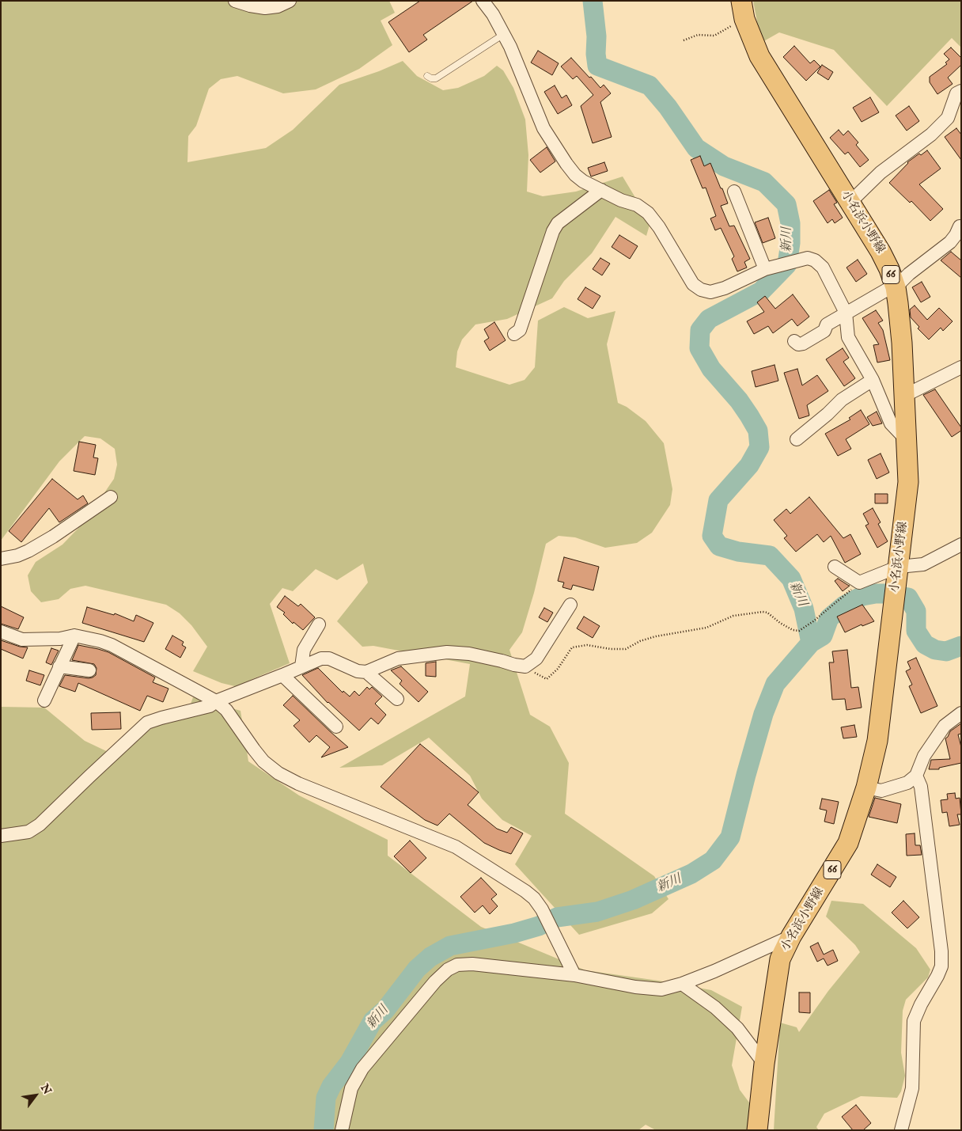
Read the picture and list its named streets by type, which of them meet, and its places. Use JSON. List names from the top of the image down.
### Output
{
  "streets": {
    "main road": ["小名浜小野線", "66"]
  },
  "water": ["新川"],
  "north": "top right"
}
